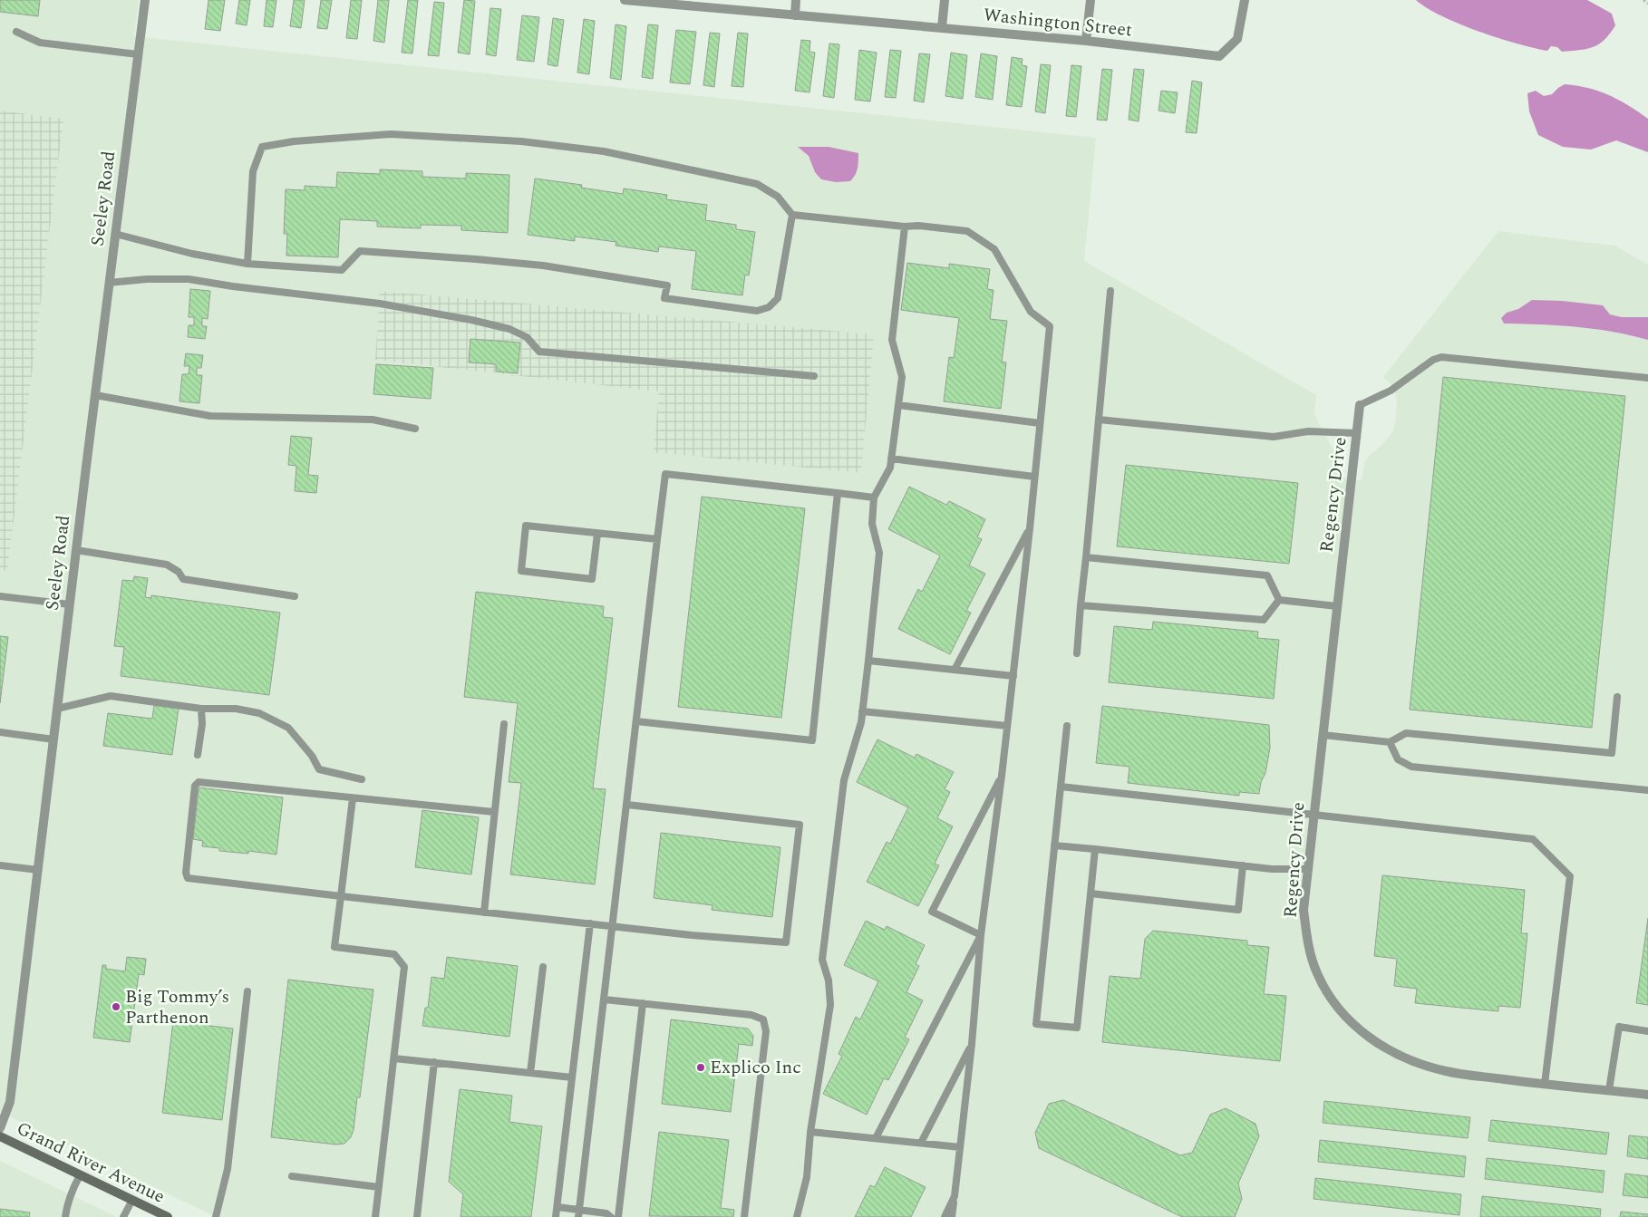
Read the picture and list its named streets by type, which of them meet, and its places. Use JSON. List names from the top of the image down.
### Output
{
  "streets": {
    "main road": ["Grand River Avenue"],
    "street": ["Washington Street", "Seeley Road", "Regency Drive"]
  },
  "places": ["Big Tommy’s Parthenon", "Explico Inc"]
}
